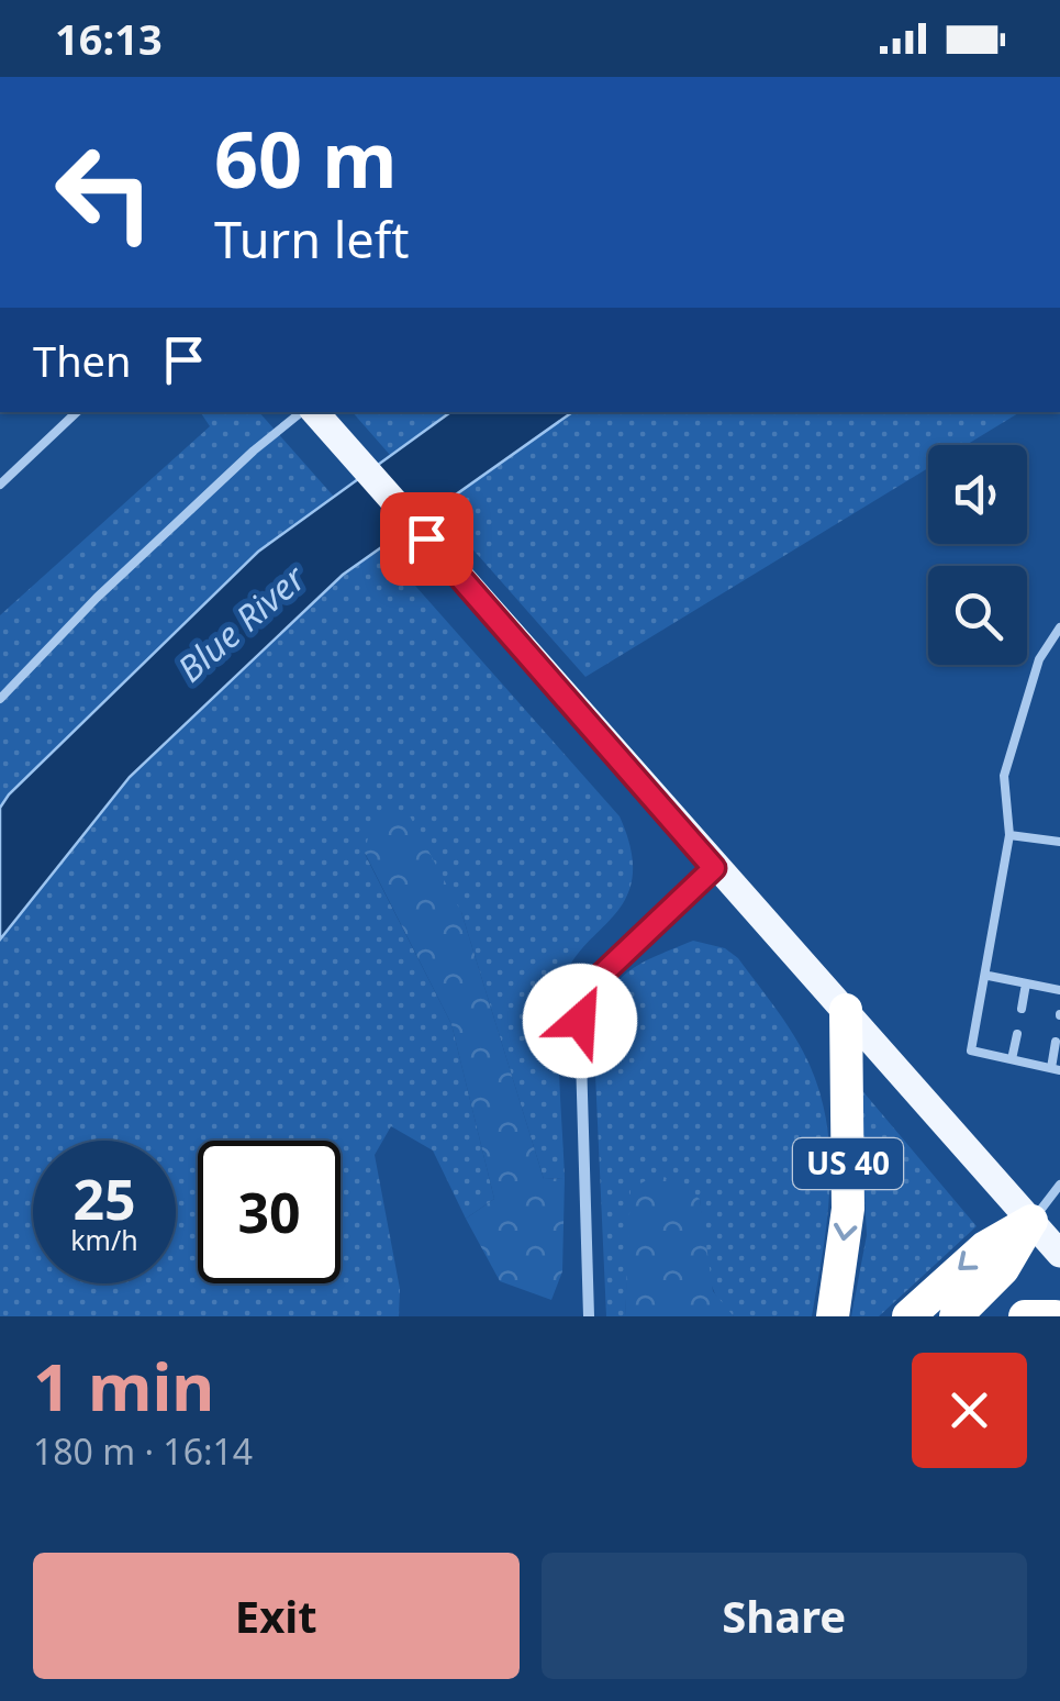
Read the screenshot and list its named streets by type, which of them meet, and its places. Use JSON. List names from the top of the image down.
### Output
{
  "streets": {
    "highway": ["US 40"]
  },
  "water": ["Blue River"],
  "page": {
    "status": "16:13",
    "turn": ["60 m", "Turn left"],
    "then": "Then",
    "speed": "25 km/h",
    "limit": "30",
    "heading": ["1 min", "180 m · 16:14"],
    "buttons": ["Exit", "Share"]
  }
}
